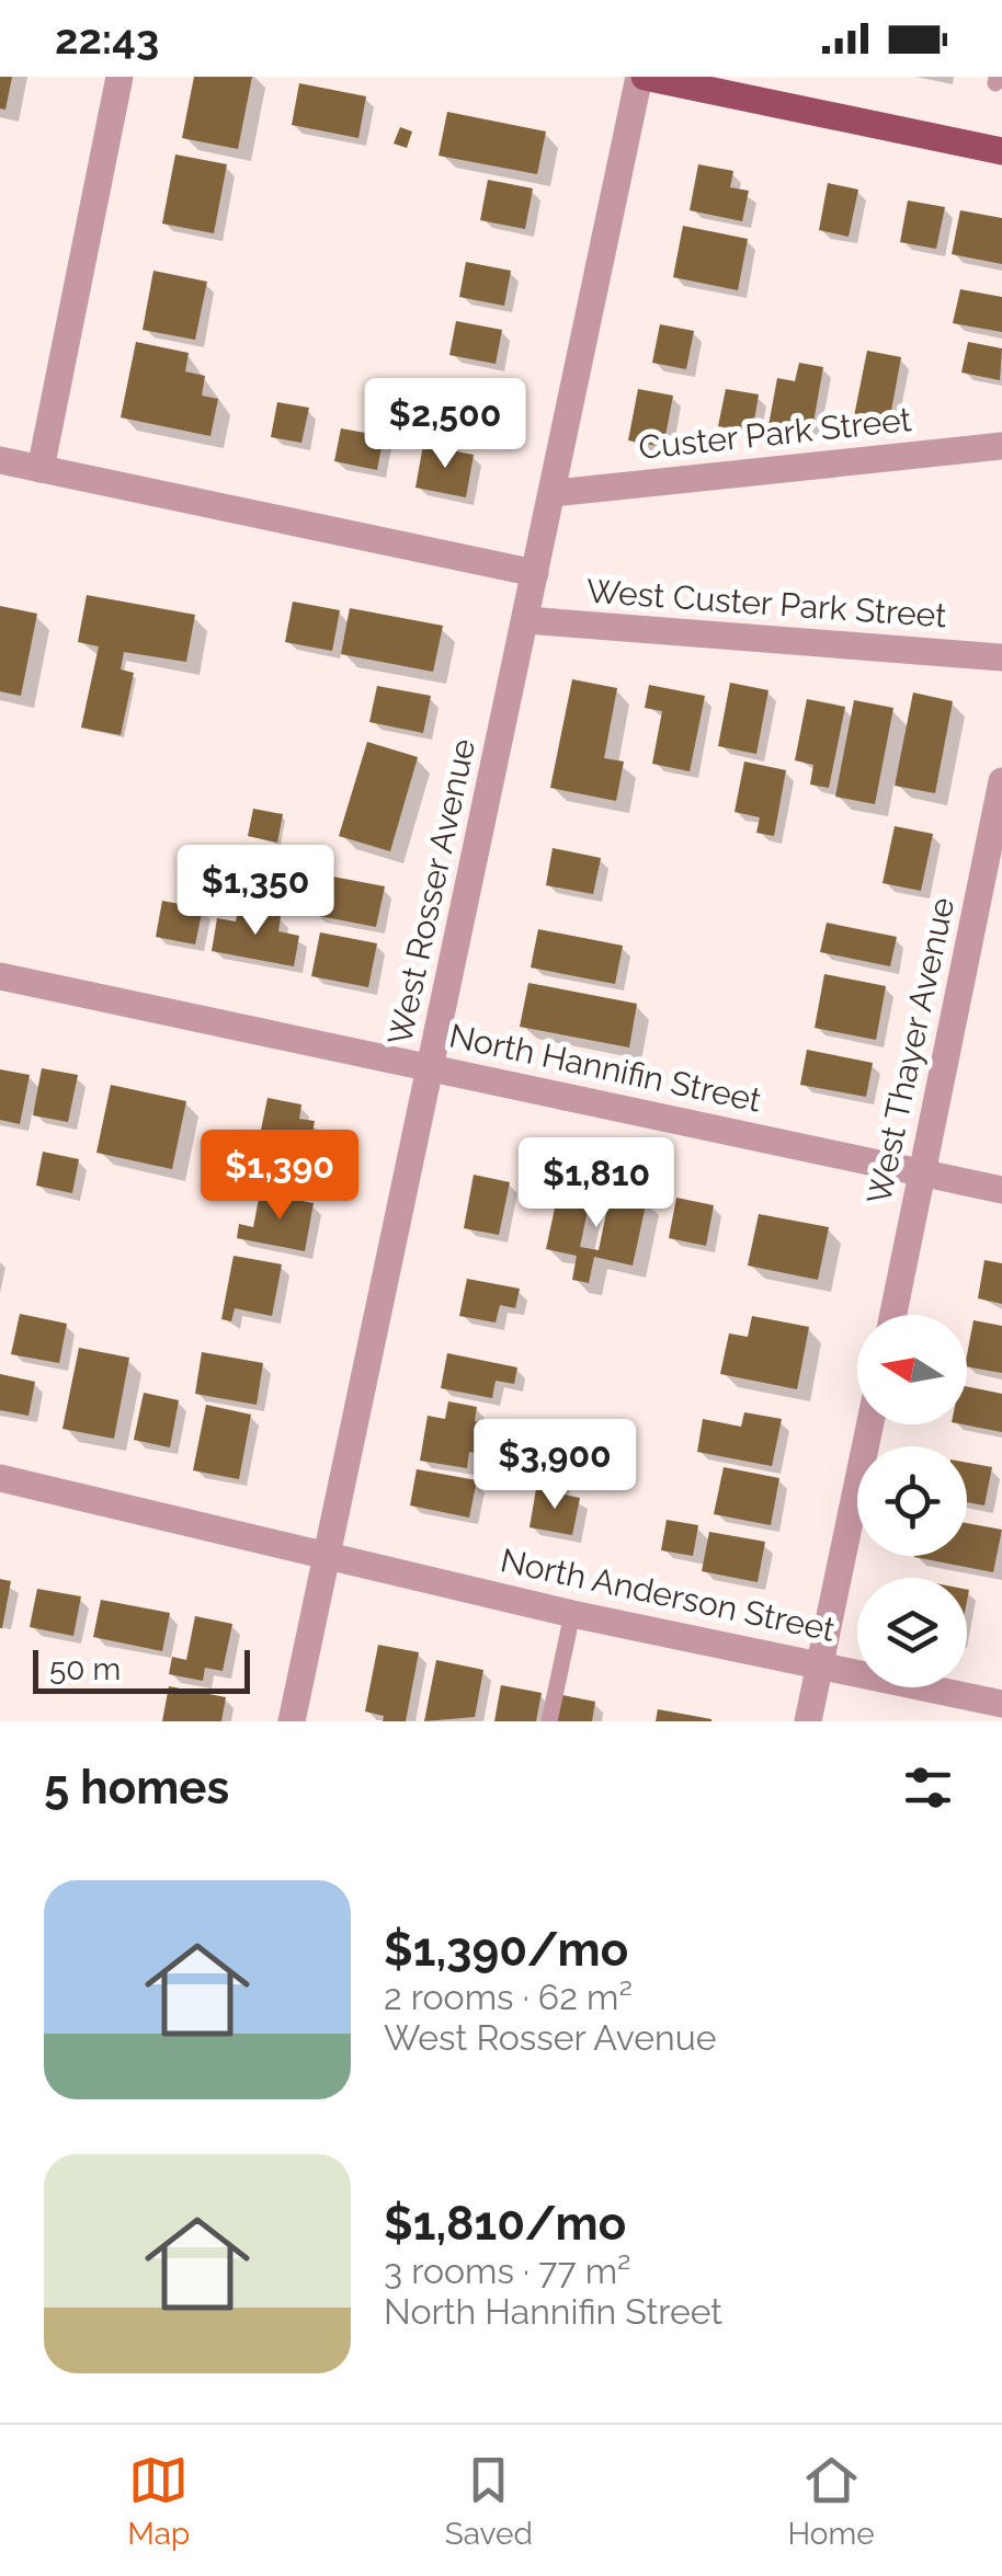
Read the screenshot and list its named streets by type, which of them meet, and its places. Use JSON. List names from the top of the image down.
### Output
{
  "streets": {
    "street": [
      "Custer Park Street",
      "West Custer Park Street",
      "West Rosser Avenue",
      "West Thayer Avenue",
      "North Hannifin Street",
      "North Anderson Street"
    ]
  },
  "crossings": [
    ["Custer Park Street", "West Rosser Avenue"],
    ["West Custer Park Street", "West Rosser Avenue"],
    ["West Rosser Avenue", "North Hannifin Street"],
    ["West Rosser Avenue", "North Anderson Street"],
    ["West Thayer Avenue", "North Hannifin Street"]
  ],
  "scale_bar": "50 m",
  "north": "left",
  "page": {
    "status": "22:43",
    "price": [
      "$2,500",
      "$1,350",
      "$1,390",
      "$1,810",
      "$3,900"
    ],
    "scale": "50 m",
    "heading": "5 homes",
    "list": [
      {
        "name": "$1,390/mo",
        "note": "2 rooms · 62 m² · West Rosser Avenue"
      },
      {
        "name": "$1,810/mo",
        "note": "3 rooms · 77 m² · North Hannifin Street"
      }
    ],
    "tabs": ["Map", "Saved", "Home"]
  }
}
